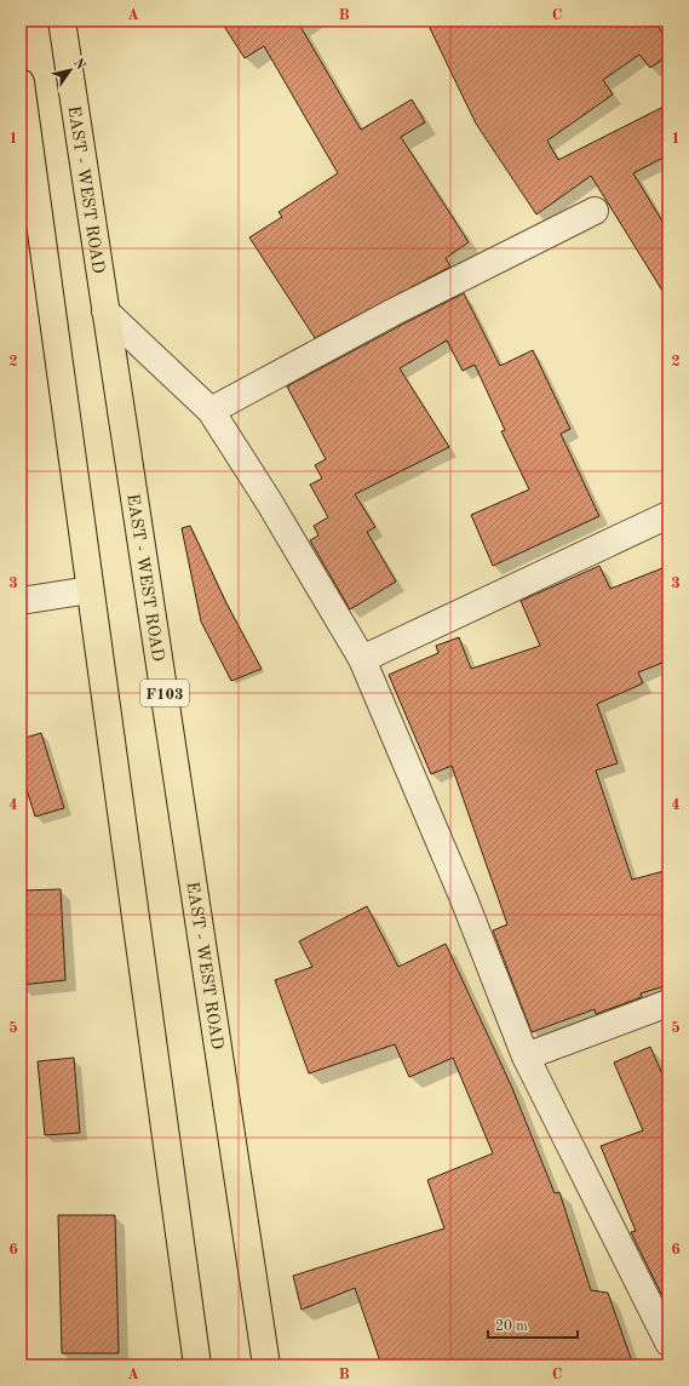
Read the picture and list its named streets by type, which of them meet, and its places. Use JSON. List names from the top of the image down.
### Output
{
  "streets": {
    "main road": ["EAST - WEST ROAD", "F103"]
  },
  "scale_bar": "20 m",
  "north": "top right",
  "grid": {
    "columns": ["A", "B", "C"],
    "rows": [
      "1",
      "2",
      "3",
      "4",
      "5",
      "6"
    ]
  }
}
